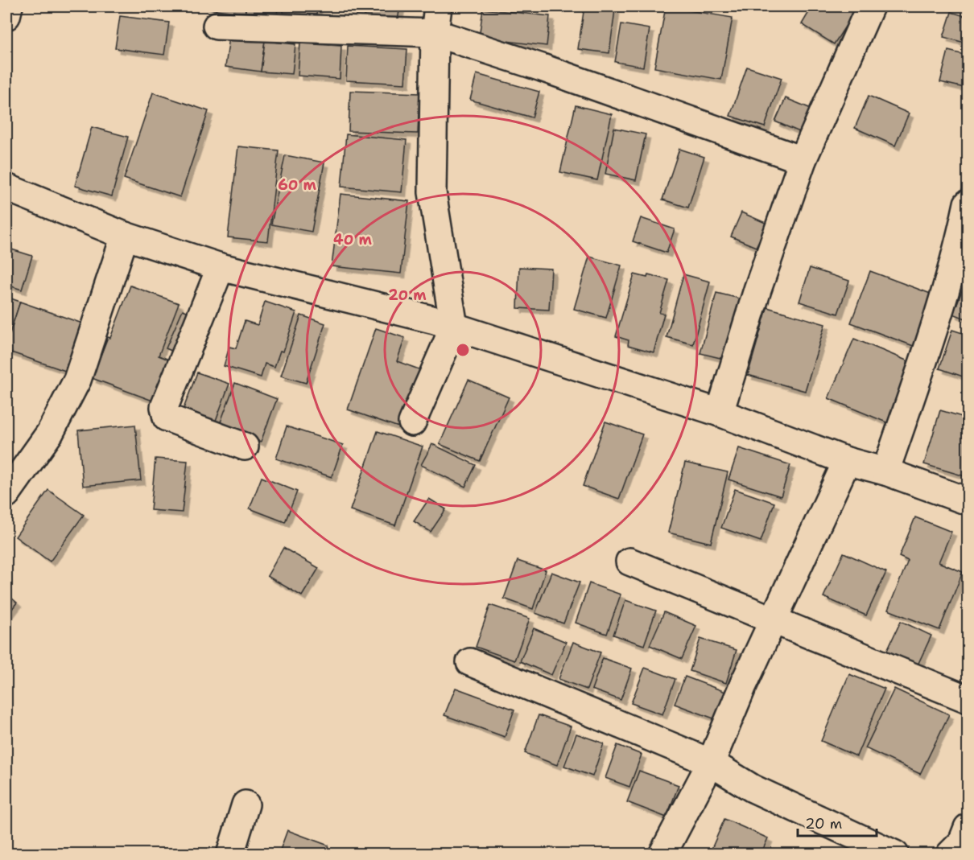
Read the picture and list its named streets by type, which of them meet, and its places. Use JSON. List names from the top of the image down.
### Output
{
  "scale_bar": "20 m",
  "rings": ["60 m", "40 m", "20 m"]
}
